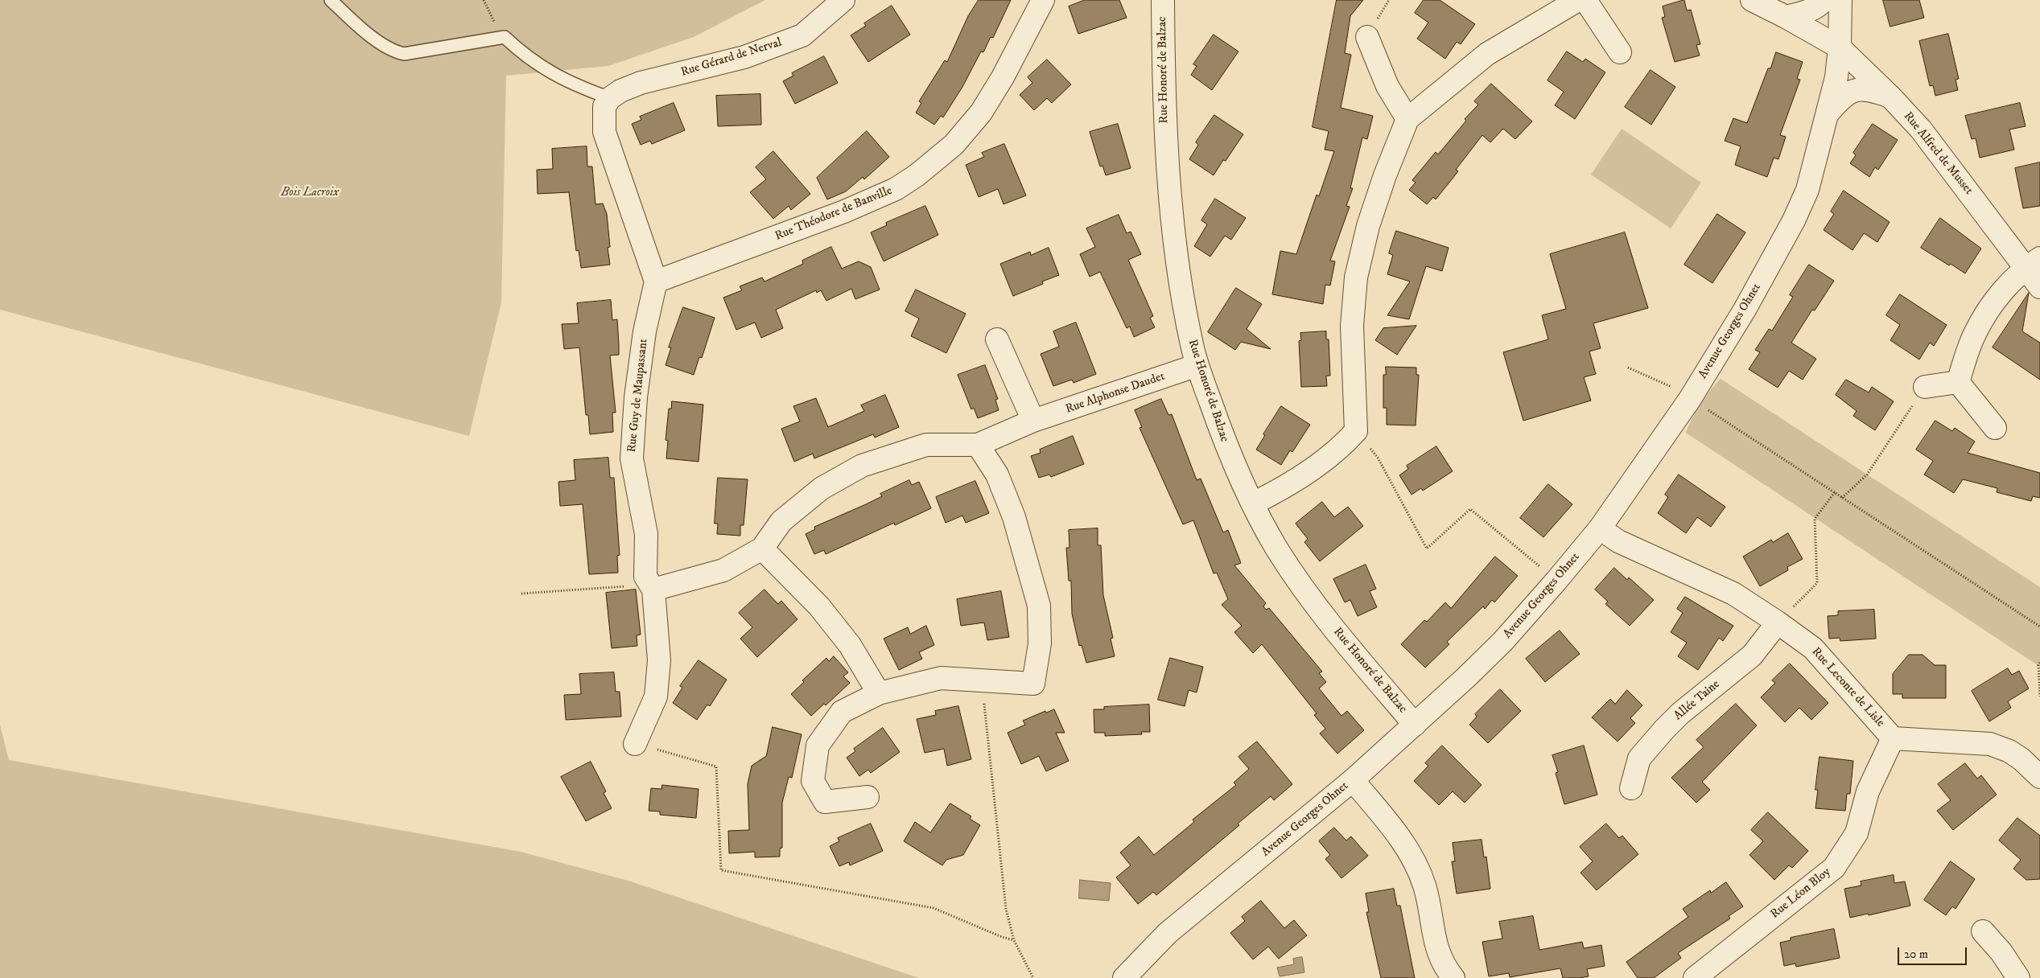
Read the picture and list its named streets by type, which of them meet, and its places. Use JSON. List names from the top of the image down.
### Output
{
  "streets": {
    "street": [
      "Rue Gérard de Nerval",
      "Rue Honoré de Balzac",
      "Rue Alfred de Musset",
      "Rue Théodore de Banville",
      "Avenue Georges Ohnet",
      "Rue Alphonse Daudet",
      "Rue Guy de Maupassant",
      "Rue Leconte de Lisle",
      "Allée Taine",
      "Rue Léon Bloy"
    ]
  },
  "crossings": [
    ["Rue Honoré de Balzac", "Avenue Georges Ohnet"],
    ["Rue Honoré de Balzac", "Rue Alphonse Daudet"],
    ["Rue Alfred de Musset", "Avenue Georges Ohnet"],
    ["Rue Théodore de Banville", "Rue Guy de Maupassant"],
    ["Avenue Georges Ohnet", "Rue Leconte de Lisle"],
    ["Rue Alphonse Daudet", "Rue Guy de Maupassant"],
    ["Rue Leconte de Lisle", "Allée Taine"],
    ["Rue Leconte de Lisle", "Rue Léon Bloy"]
  ],
  "parks": ["Bois Lacroix"],
  "scale_bar": "20 m"
}
